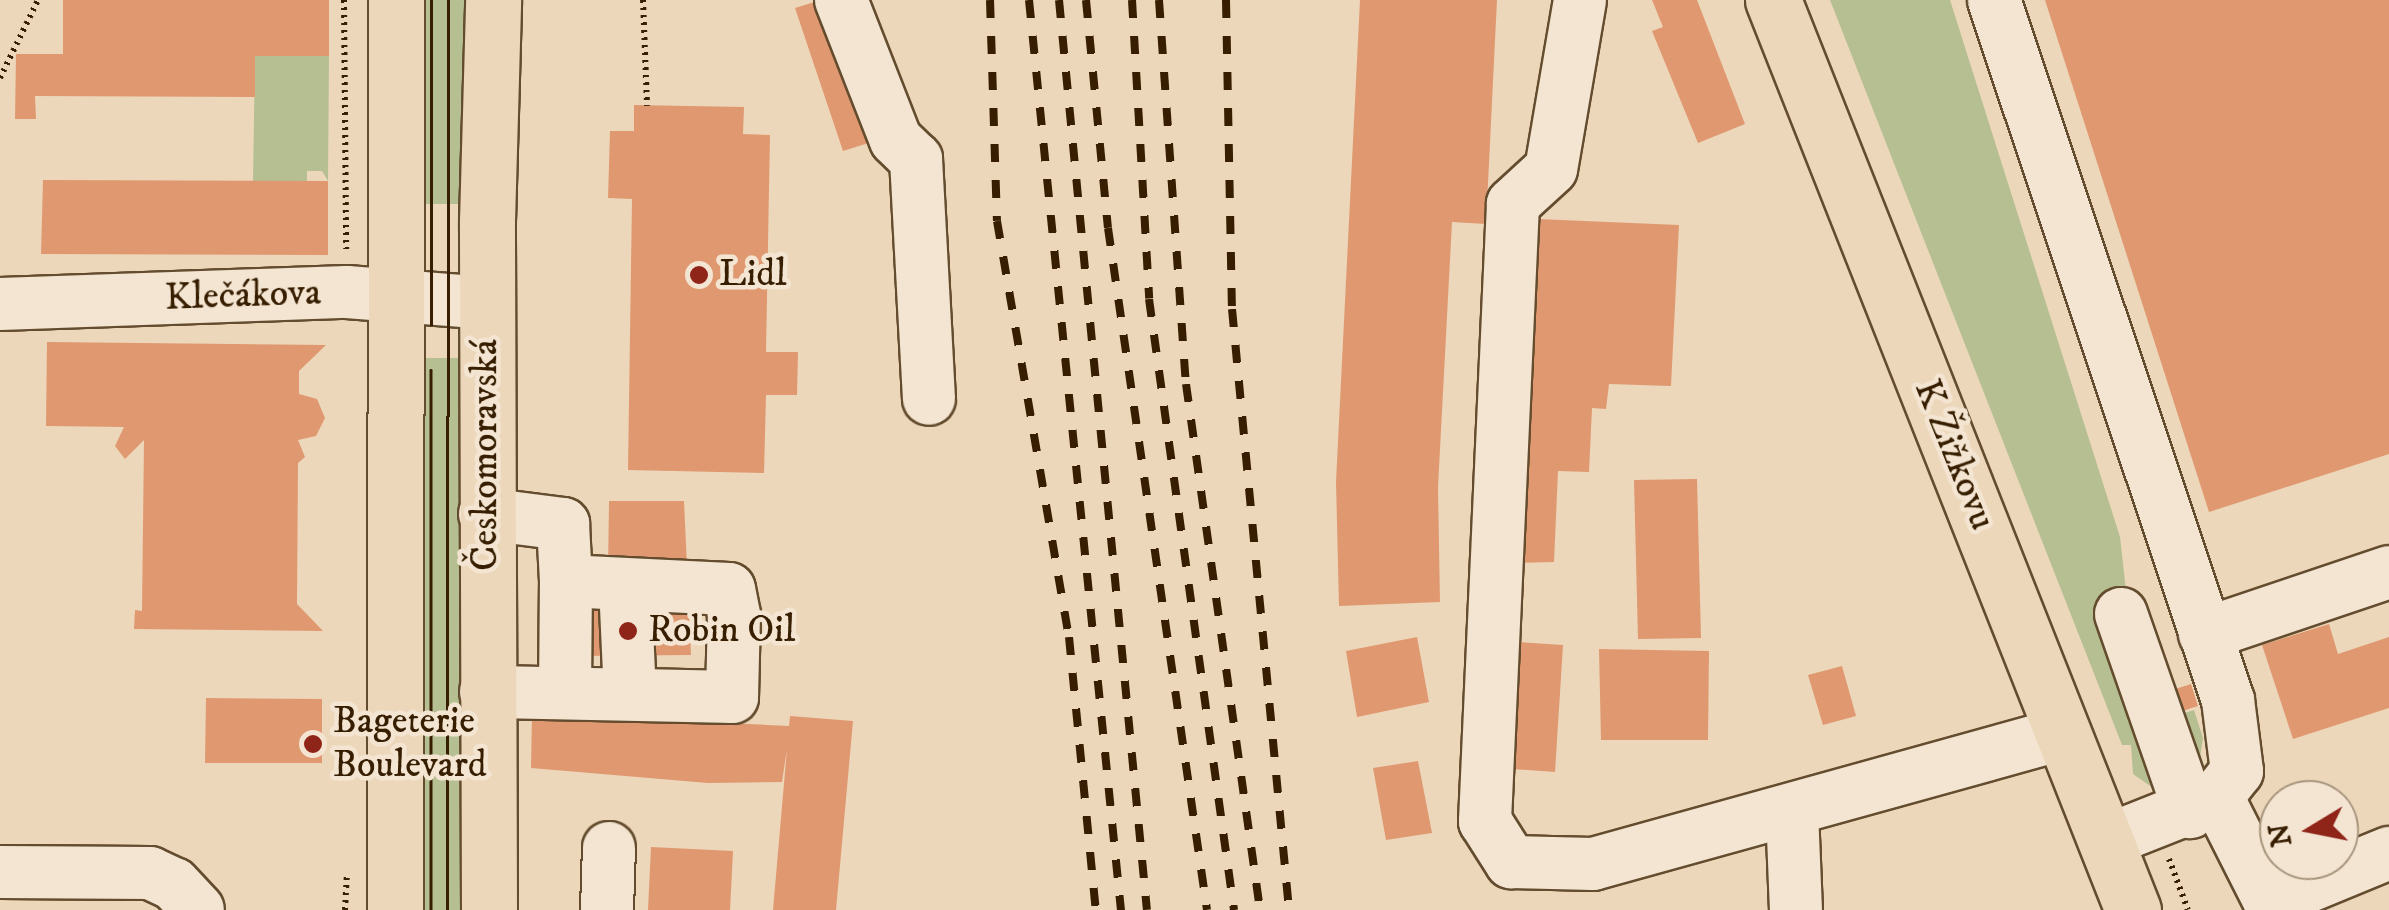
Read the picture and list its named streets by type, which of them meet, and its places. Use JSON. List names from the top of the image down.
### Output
{
  "streets": {
    "main road": ["Českomoravská", "K Žižkovu"],
    "street": ["Klečákova"]
  },
  "crossings": [
    ["Klečákova", "Českomoravská"]
  ],
  "places": ["Lidl", "Robin Oil", "Bageterie Boulevard"],
  "north": "left"
}
